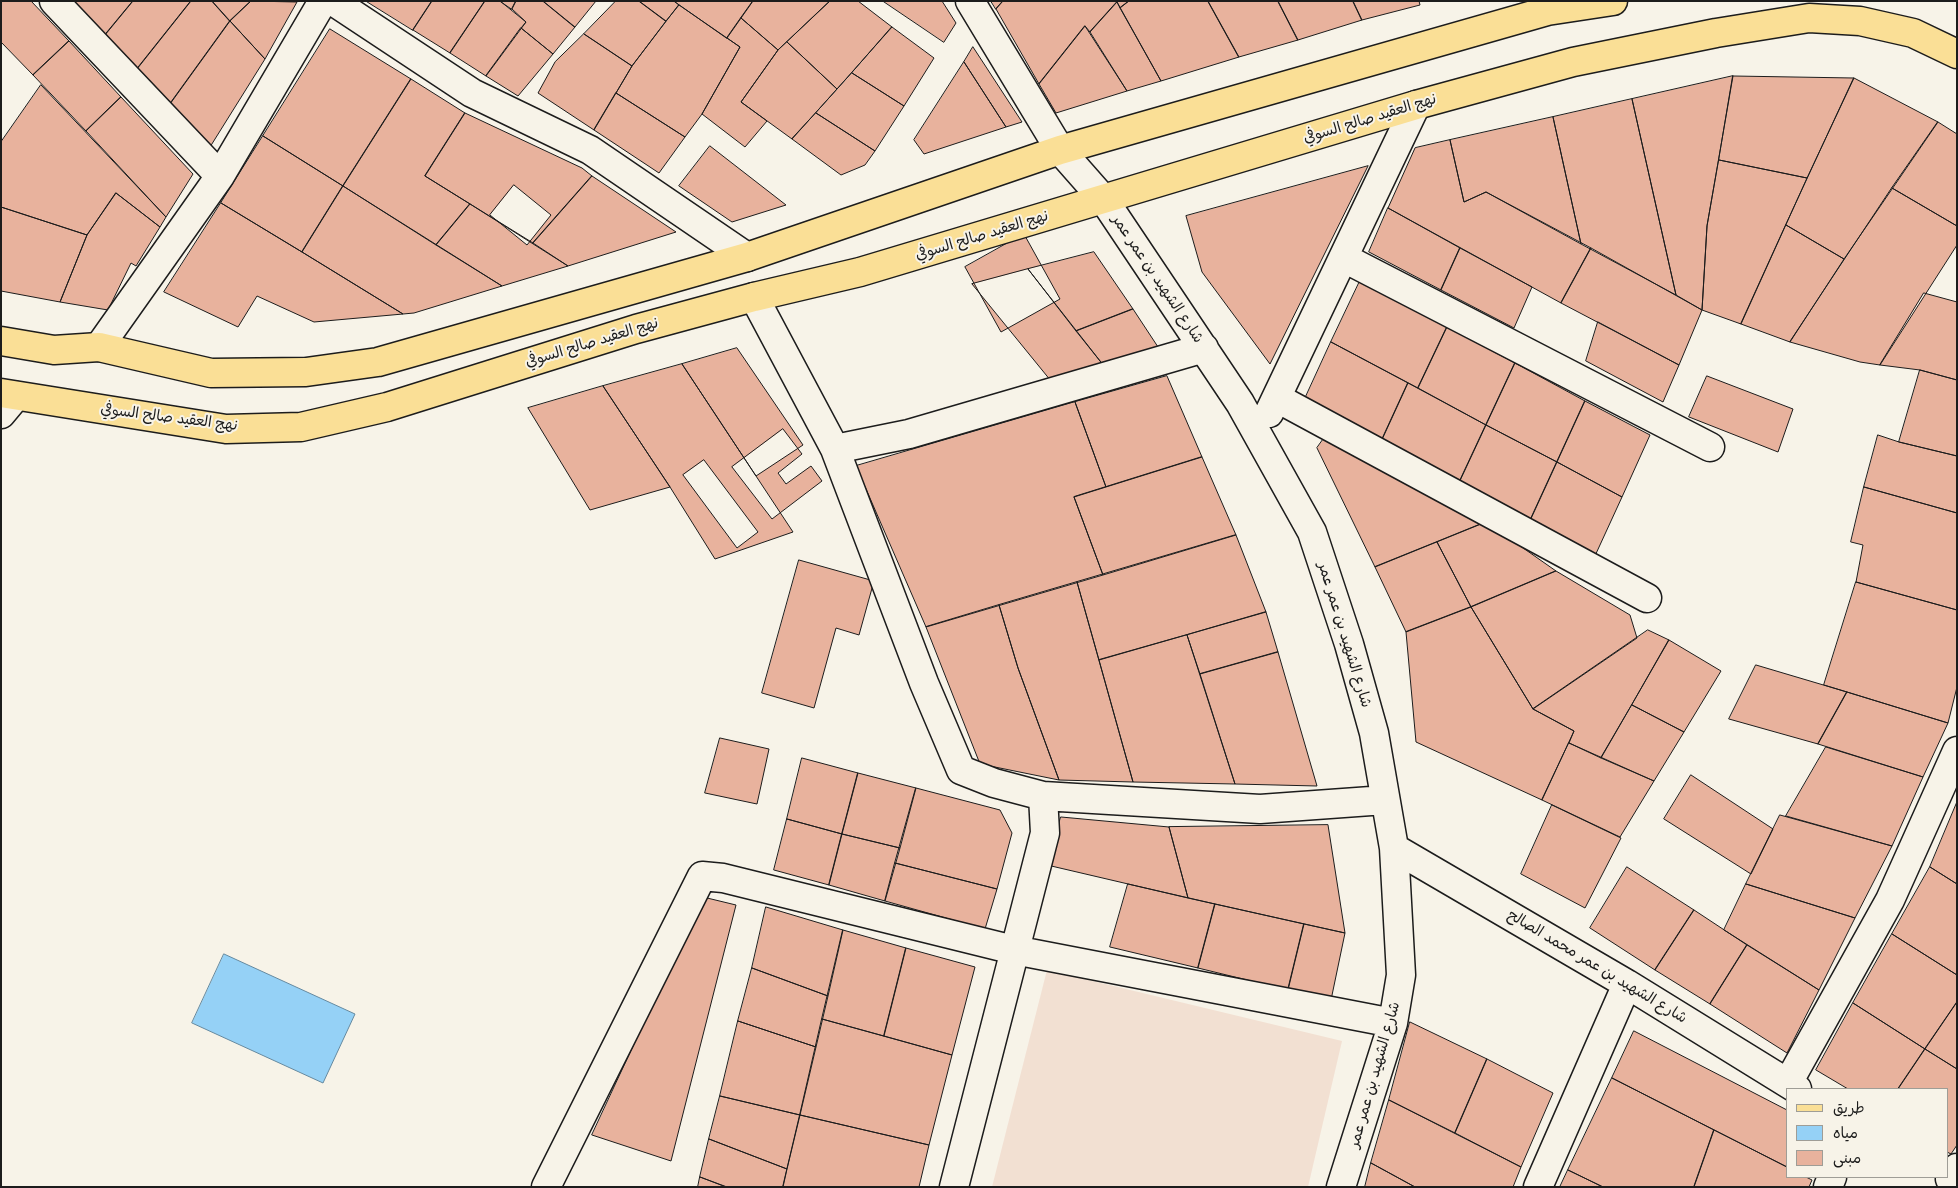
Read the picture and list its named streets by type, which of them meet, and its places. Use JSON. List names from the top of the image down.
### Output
{
  "streets": {
    "main road": ["نهج العقيد صالح السوفي"],
    "street": ["شارع الشهيد بن عمر عمر", "شارع الشهيد بن عمر محمد الصالح"]
  },
  "crossings": [
    ["نهج العقيد صالح السوفي", "شارع الشهيد بن عمر عمر"],
    ["شارع الشهيد بن عمر عمر", "شارع الشهيد بن عمر محمد الصالح"]
  ],
  "legend": ["طريق", "مياه", "مبنى"]
}
